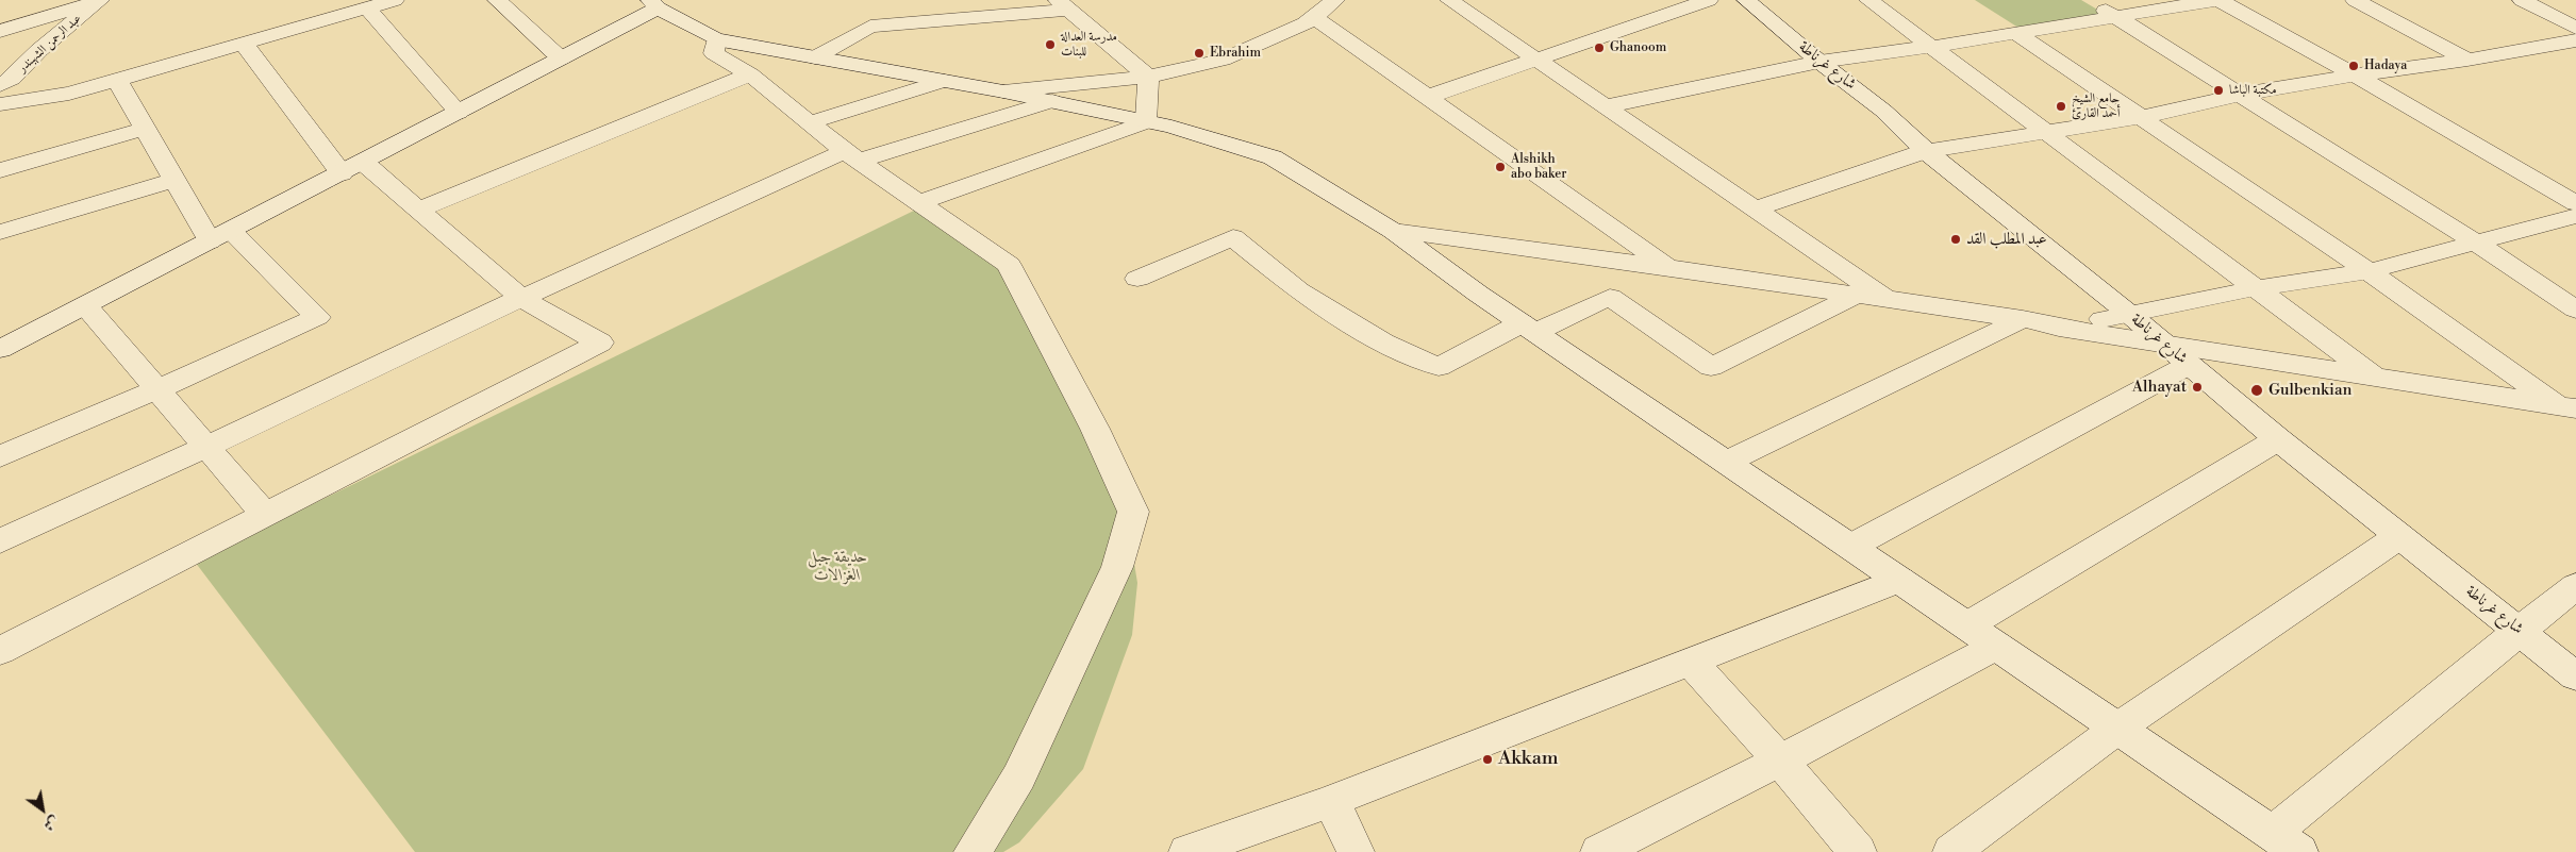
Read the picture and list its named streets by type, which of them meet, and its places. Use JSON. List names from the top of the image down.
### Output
{
  "streets": {
    "street": ["عبد الرحمن الشهبندر", "شارع غرناطة"]
  },
  "parks": ["حديقة جبل الغزالات"],
  "places": [
    "مدرسة العدالة للبنات",
    "Ghanoom",
    "Ebrahim",
    "Hadaya",
    "مكتبة الباشا",
    "جامع الشيخ أحمد القارئ",
    "Alshikh abo baker",
    "عبد المطلب القد",
    "Alhayat",
    "Gulbenkian",
    "Akkam"
  ],
  "north": "bottom right"
}
